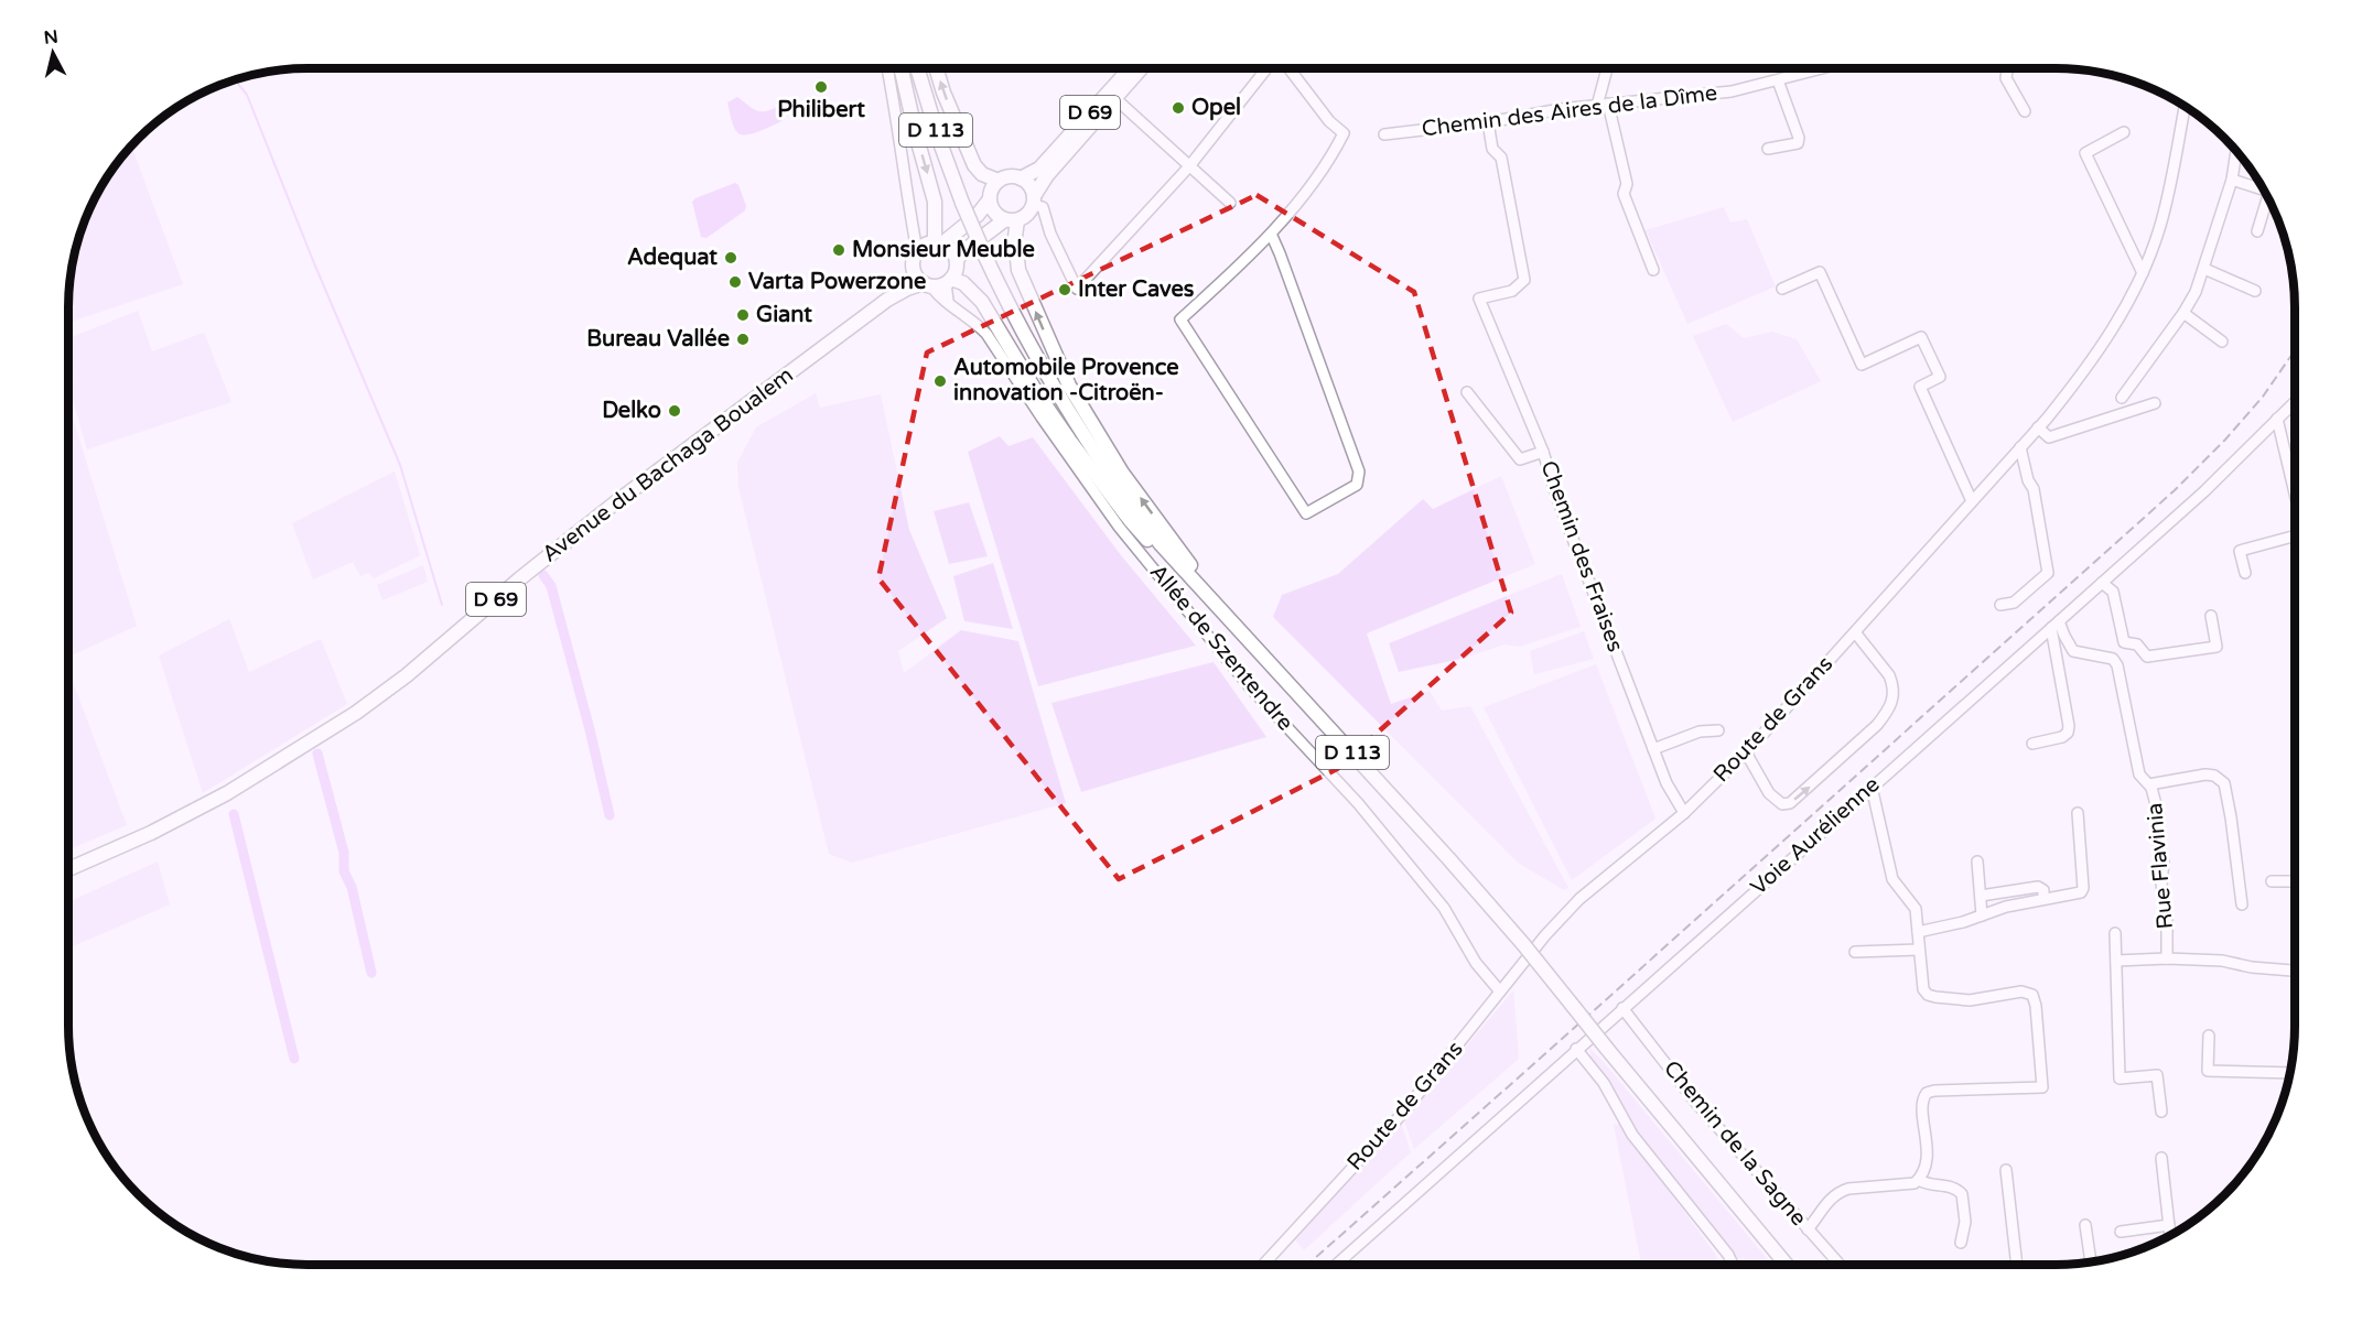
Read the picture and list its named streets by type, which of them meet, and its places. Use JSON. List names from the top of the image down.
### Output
{
  "streets": {
    "main road": ["D 69", "D 113", "Avenue du Bachaga Boualem"],
    "street": [
      "Chemin des Aires de la Dîme",
      "Chemin des Fraises",
      "Allée de Szentendre",
      "Route de Grans",
      "Voie Aurélienne",
      "Rue Flavinia",
      "Chemin de la Sagne"
    ]
  },
  "crossings": [
    ["Chemin des Aires de la Dîme", "Chemin des Fraises"],
    ["D 69", "D 113"],
    ["D 69", "Avenue du Bachaga Boualem"],
    ["D 69", "Allée de Szentendre"],
    ["Chemin des Fraises", "Route de Grans"],
    ["Allée de Szentendre", "Route de Grans"],
    ["Voie Aurélienne", "Rue Flavinia"],
    ["Voie Aurélienne", "Chemin de la Sagne"]
  ],
  "places": [
    "Philibert",
    "Opel",
    "Monsieur Meuble",
    "Adequat",
    "Varta Powerzone",
    "Inter Caves",
    "Giant",
    "Bureau Vallée",
    "Automobile Provence innovation -Citroën-",
    "Delko"
  ],
  "north": "top"
}
